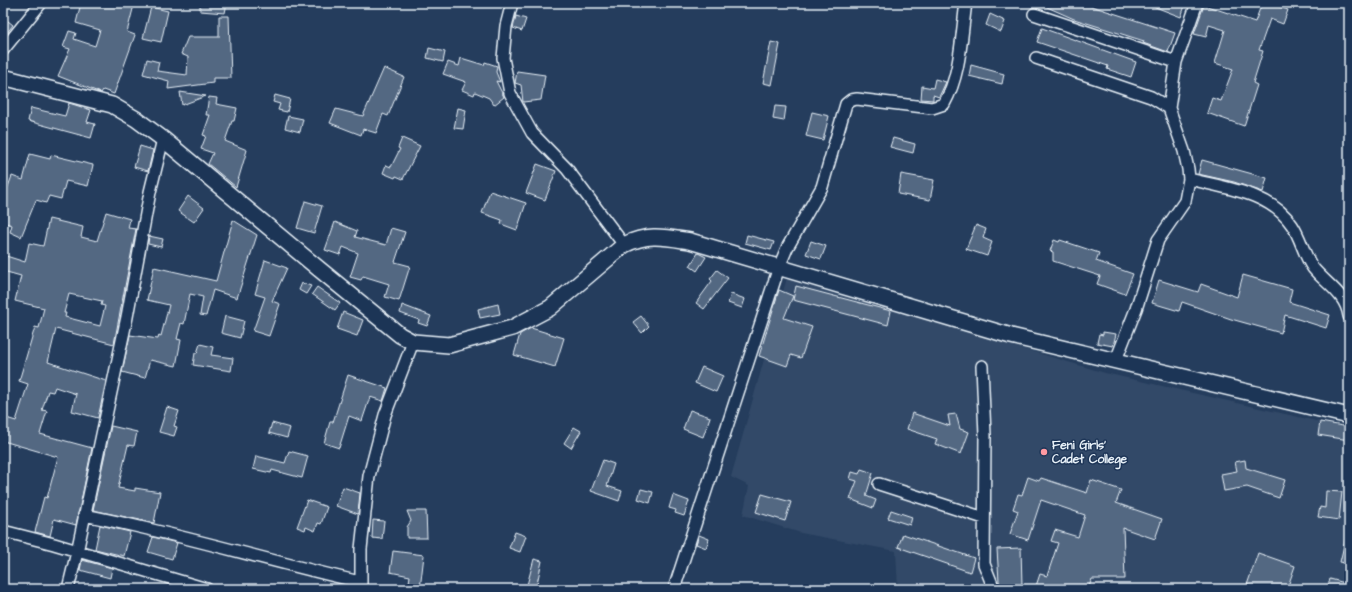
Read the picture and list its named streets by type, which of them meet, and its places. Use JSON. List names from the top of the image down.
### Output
{
  "places": ["Feni Girls' Cadet College"]
}
